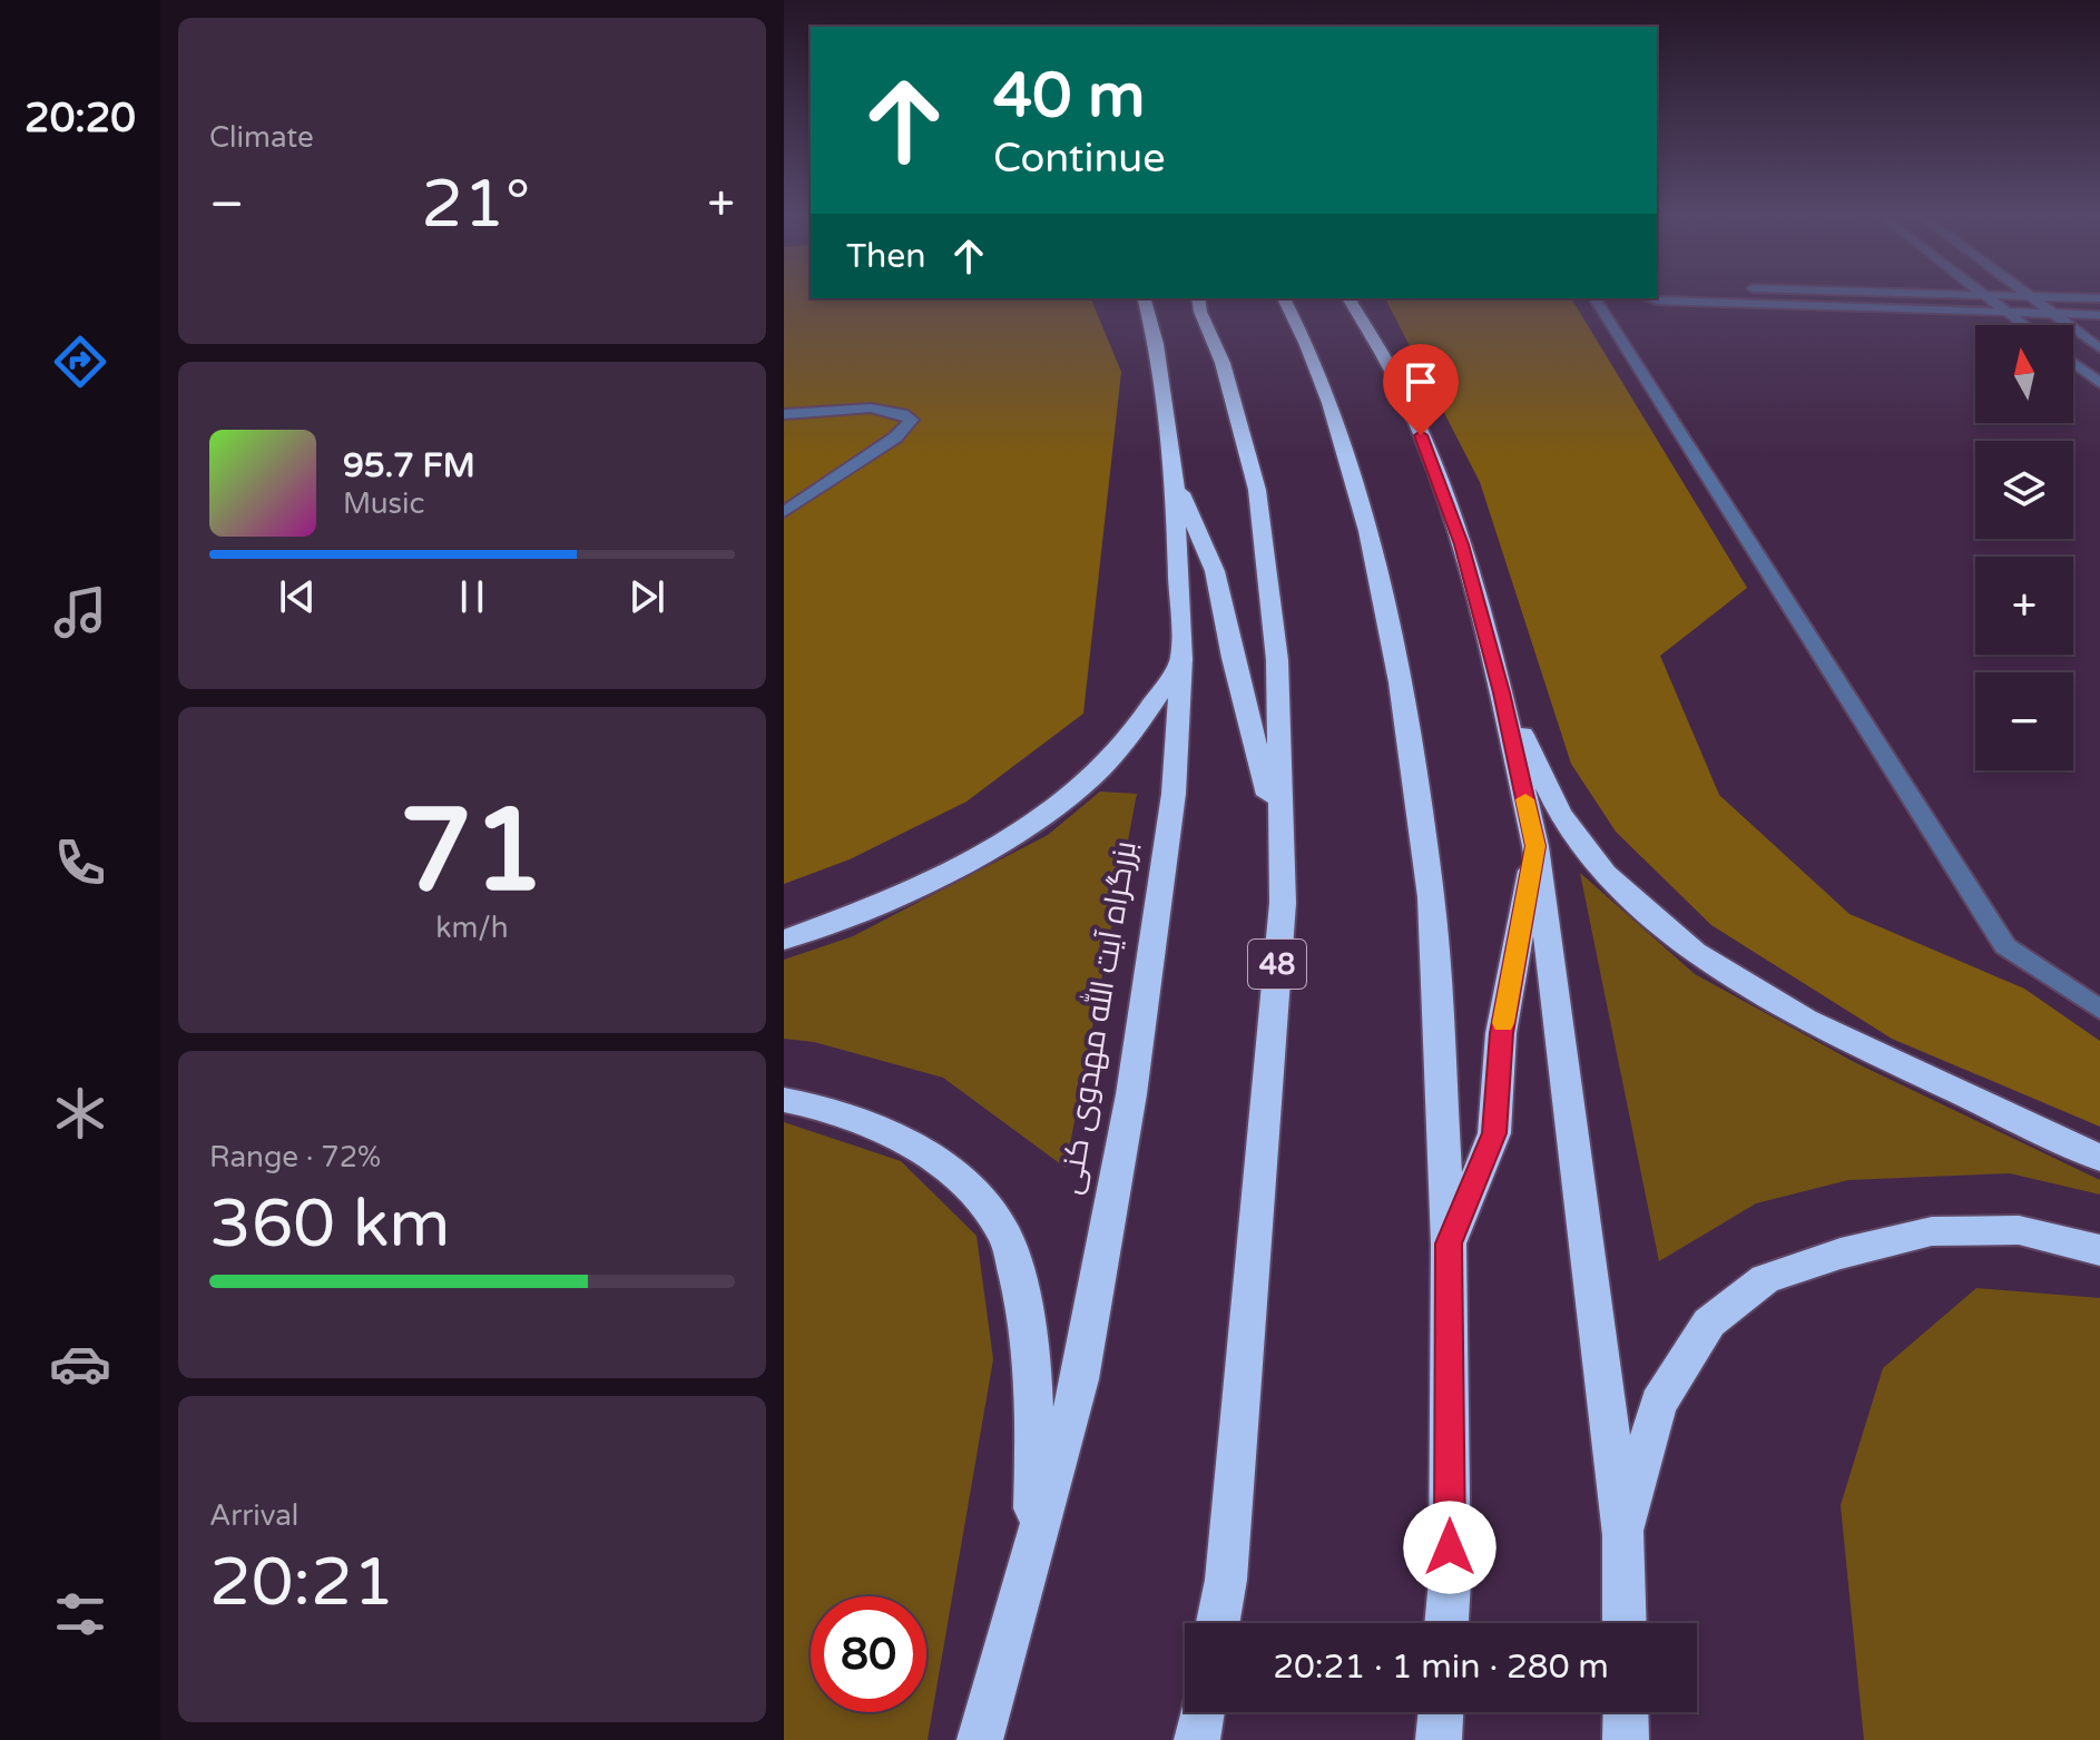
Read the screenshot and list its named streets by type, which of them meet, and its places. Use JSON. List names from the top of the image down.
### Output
{
  "streets": {
    "highway": ["48", "بزرگراه آیت الله مهدوی کنی"]
  },
  "north": "top",
  "page": {
    "tabs": "20:20",
    "tile": [
      "Climate",
      ["71", "km/h"],
      ["Range · 72%", "360 km"],
      ["Arrival", "20:21"]
    ],
    "turn": ["40 m", "Continue"],
    "heat": ["−", "21°", "+"],
    "then": "Then",
    "map_buttons": ["+", "−"],
    "song": ["95.7 FM", "Music"],
    "limit": "80",
    "trip": "20:21 · 1 min · 280 m"
  }
}
